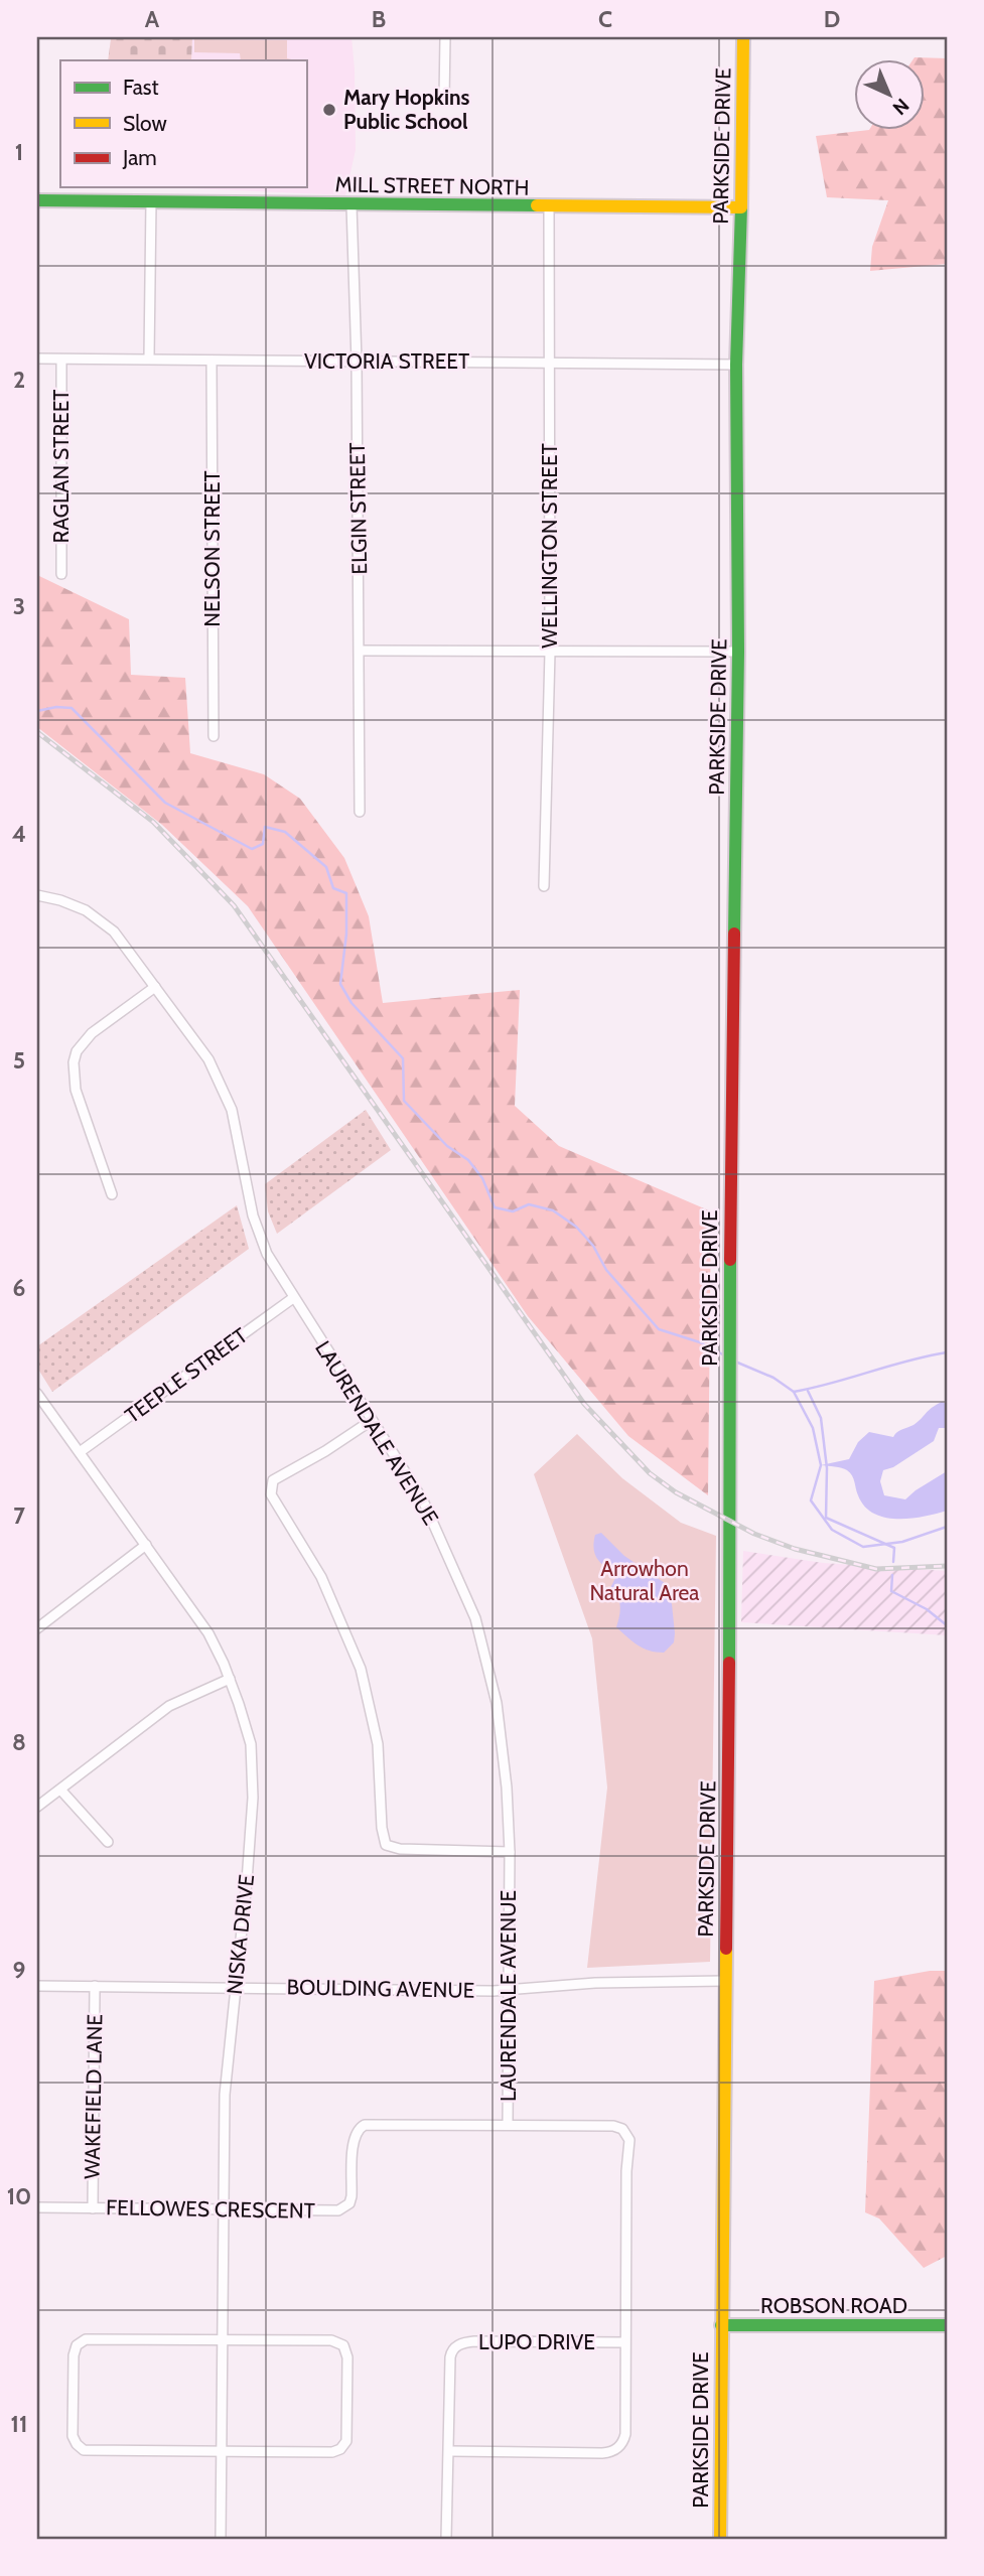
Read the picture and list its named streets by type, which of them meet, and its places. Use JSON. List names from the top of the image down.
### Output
{
  "streets": {
    "main road": ["PARKSIDE DRIVE", "MILL STREET NORTH", "ROBSON ROAD"],
    "street": [
      "VICTORIA STREET",
      "RAGLAN STREET",
      "ELGIN STREET",
      "WELLINGTON STREET",
      "NELSON STREET",
      "TEEPLE STREET",
      "LAURENDALE AVENUE",
      "NISKA DRIVE",
      "BOULDING AVENUE",
      "WAKEFIELD LANE",
      "FELLOWES CRESCENT",
      "LUPO DRIVE"
    ]
  },
  "crossings": [
    ["PARKSIDE DRIVE", "MILL STREET NORTH"],
    ["PARKSIDE DRIVE", "VICTORIA STREET"],
    ["PARKSIDE DRIVE", "BOULDING AVENUE"],
    ["PARKSIDE DRIVE", "ROBSON ROAD"],
    ["MILL STREET NORTH", "ELGIN STREET"],
    ["MILL STREET NORTH", "WELLINGTON STREET"],
    ["VICTORIA STREET", "RAGLAN STREET"],
    ["VICTORIA STREET", "ELGIN STREET"],
    ["VICTORIA STREET", "WELLINGTON STREET"],
    ["VICTORIA STREET", "NELSON STREET"],
    ["TEEPLE STREET", "LAURENDALE AVENUE"],
    ["TEEPLE STREET", "NISKA DRIVE"],
    ["LAURENDALE AVENUE", "BOULDING AVENUE"],
    ["LAURENDALE AVENUE", "FELLOWES CRESCENT"],
    ["NISKA DRIVE", "BOULDING AVENUE"],
    ["NISKA DRIVE", "FELLOWES CRESCENT"],
    ["BOULDING AVENUE", "WAKEFIELD LANE"],
    ["WAKEFIELD LANE", "FELLOWES CRESCENT"],
    ["FELLOWES CRESCENT", "LUPO DRIVE"]
  ],
  "parks": ["Arrowhon Natural Area"],
  "places": ["Mary Hopkins Public School"],
  "legend": ["Fast", "Slow", "Jam"],
  "north": "bottom right",
  "grid": {
    "columns": [
      "A",
      "B",
      "C",
      "D"
    ],
    "rows": [
      "1",
      "2",
      "3",
      "4",
      "5",
      "6",
      "7",
      "8",
      "9",
      "10",
      "11"
    ]
  }
}
